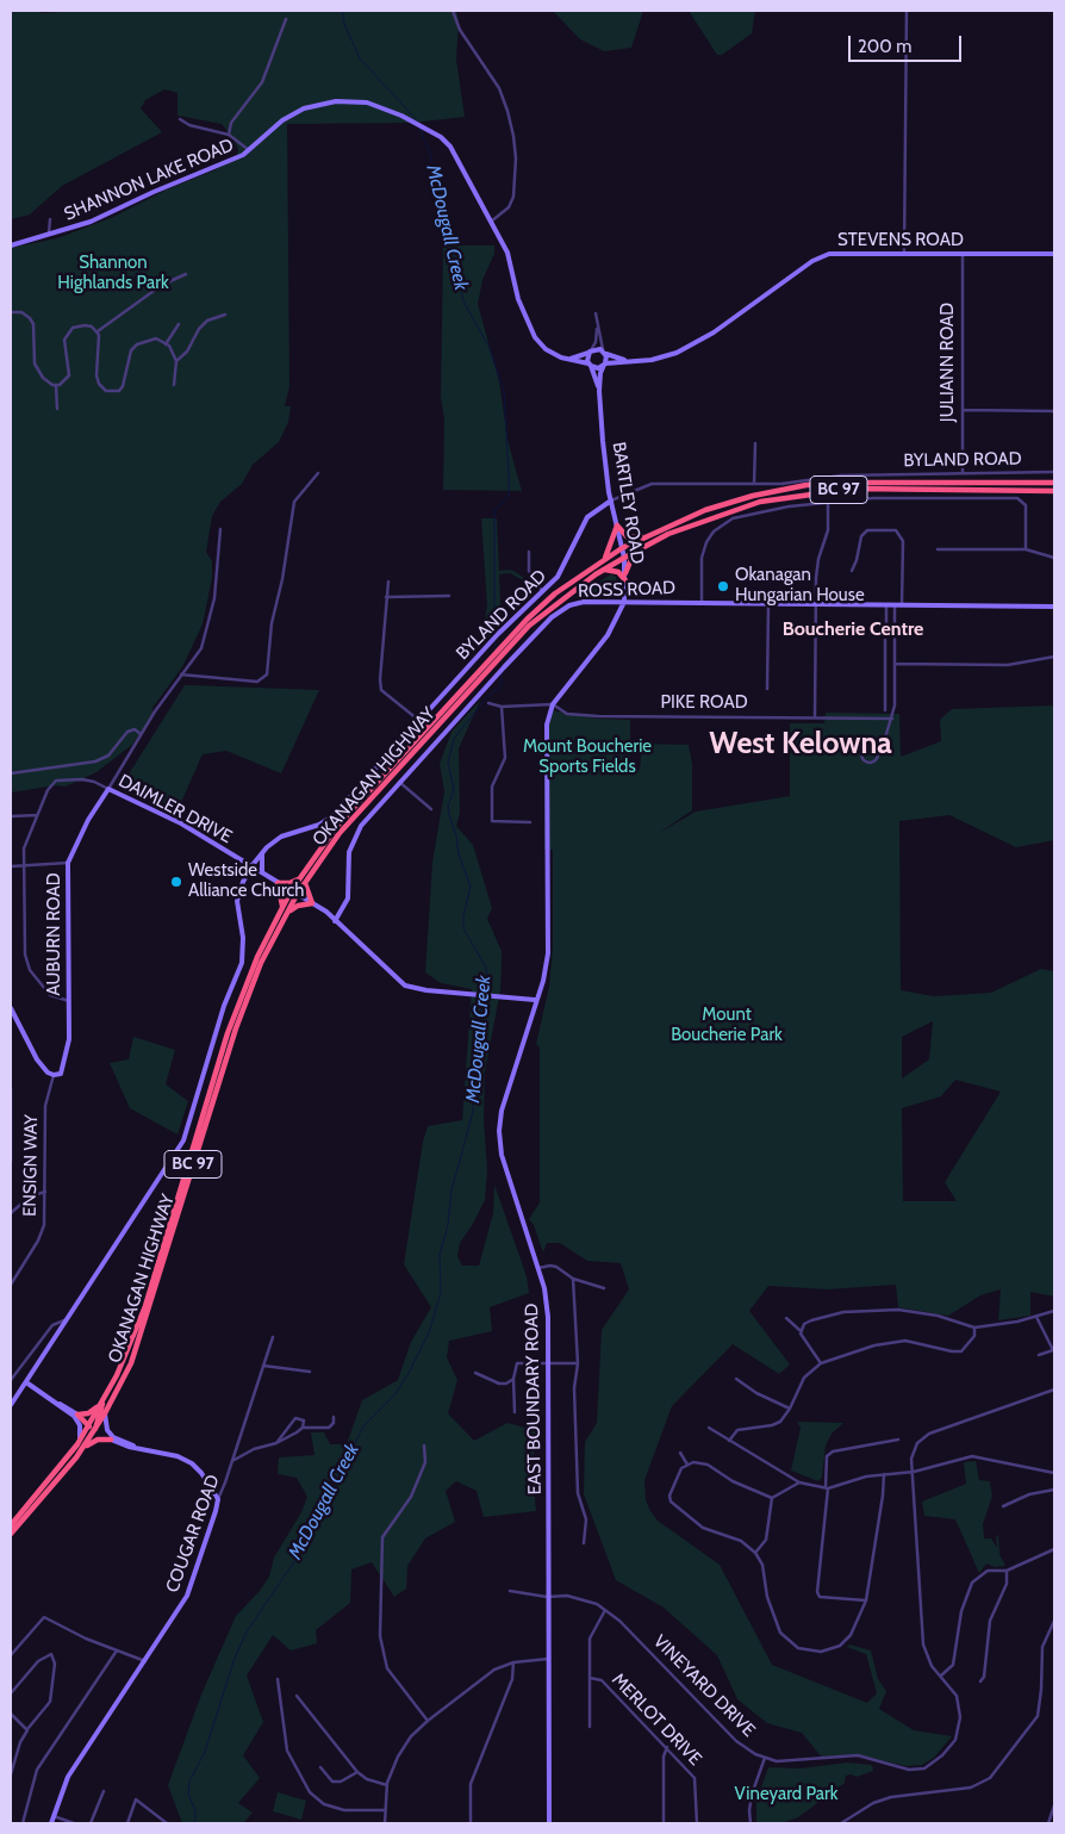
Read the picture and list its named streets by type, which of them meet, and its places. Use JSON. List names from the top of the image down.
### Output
{
  "streets": {
    "highway": ["BC 97", "OKANAGAN HIGHWAY"],
    "street": [
      "SHANNON LAKE ROAD",
      "STEVENS ROAD",
      "JULIANN ROAD",
      "BYLAND ROAD",
      "BARTLEY ROAD",
      "ROSS ROAD",
      "PIKE ROAD",
      "DAIMLER DRIVE",
      "AUBURN ROAD",
      "ENSIGN WAY",
      "EAST BOUNDARY ROAD",
      "COUGAR ROAD",
      "VINEYARD DRIVE",
      "MERLOT DRIVE"
    ]
  },
  "crossings": [
    ["SHANNON LAKE ROAD", "STEVENS ROAD"],
    ["SHANNON LAKE ROAD", "BARTLEY ROAD"],
    ["STEVENS ROAD", "JULIANN ROAD"],
    ["STEVENS ROAD", "BARTLEY ROAD"],
    ["JULIANN ROAD", "BYLAND ROAD"],
    ["BYLAND ROAD", "BARTLEY ROAD"],
    ["BYLAND ROAD", "DAIMLER DRIVE"],
    ["BARTLEY ROAD", "ROSS ROAD"],
    ["BARTLEY ROAD", "PIKE ROAD"],
    ["BARTLEY ROAD", "OKANAGAN HIGHWAY"],
    ["BARTLEY ROAD", "EAST BOUNDARY ROAD"],
    ["ROSS ROAD", "DAIMLER DRIVE"],
    ["PIKE ROAD", "EAST BOUNDARY ROAD"],
    ["OKANAGAN HIGHWAY", "DAIMLER DRIVE"],
    ["DAIMLER DRIVE", "AUBURN ROAD"],
    ["DAIMLER DRIVE", "EAST BOUNDARY ROAD"],
    ["AUBURN ROAD", "ENSIGN WAY"],
    ["EAST BOUNDARY ROAD", "VINEYARD DRIVE"]
  ],
  "districts": ["Boucherie Centre", "West Kelowna"],
  "water": ["McDougall Creek"],
  "parks": [
    "Shannon Highlands Park",
    "Mount Boucherie Sports Fields",
    "Mount Boucherie Park",
    "Vineyard Park"
  ],
  "places": ["Okanagan Hungarian House", "Westside Alliance Church"],
  "scale_bar": "200 m"
}
